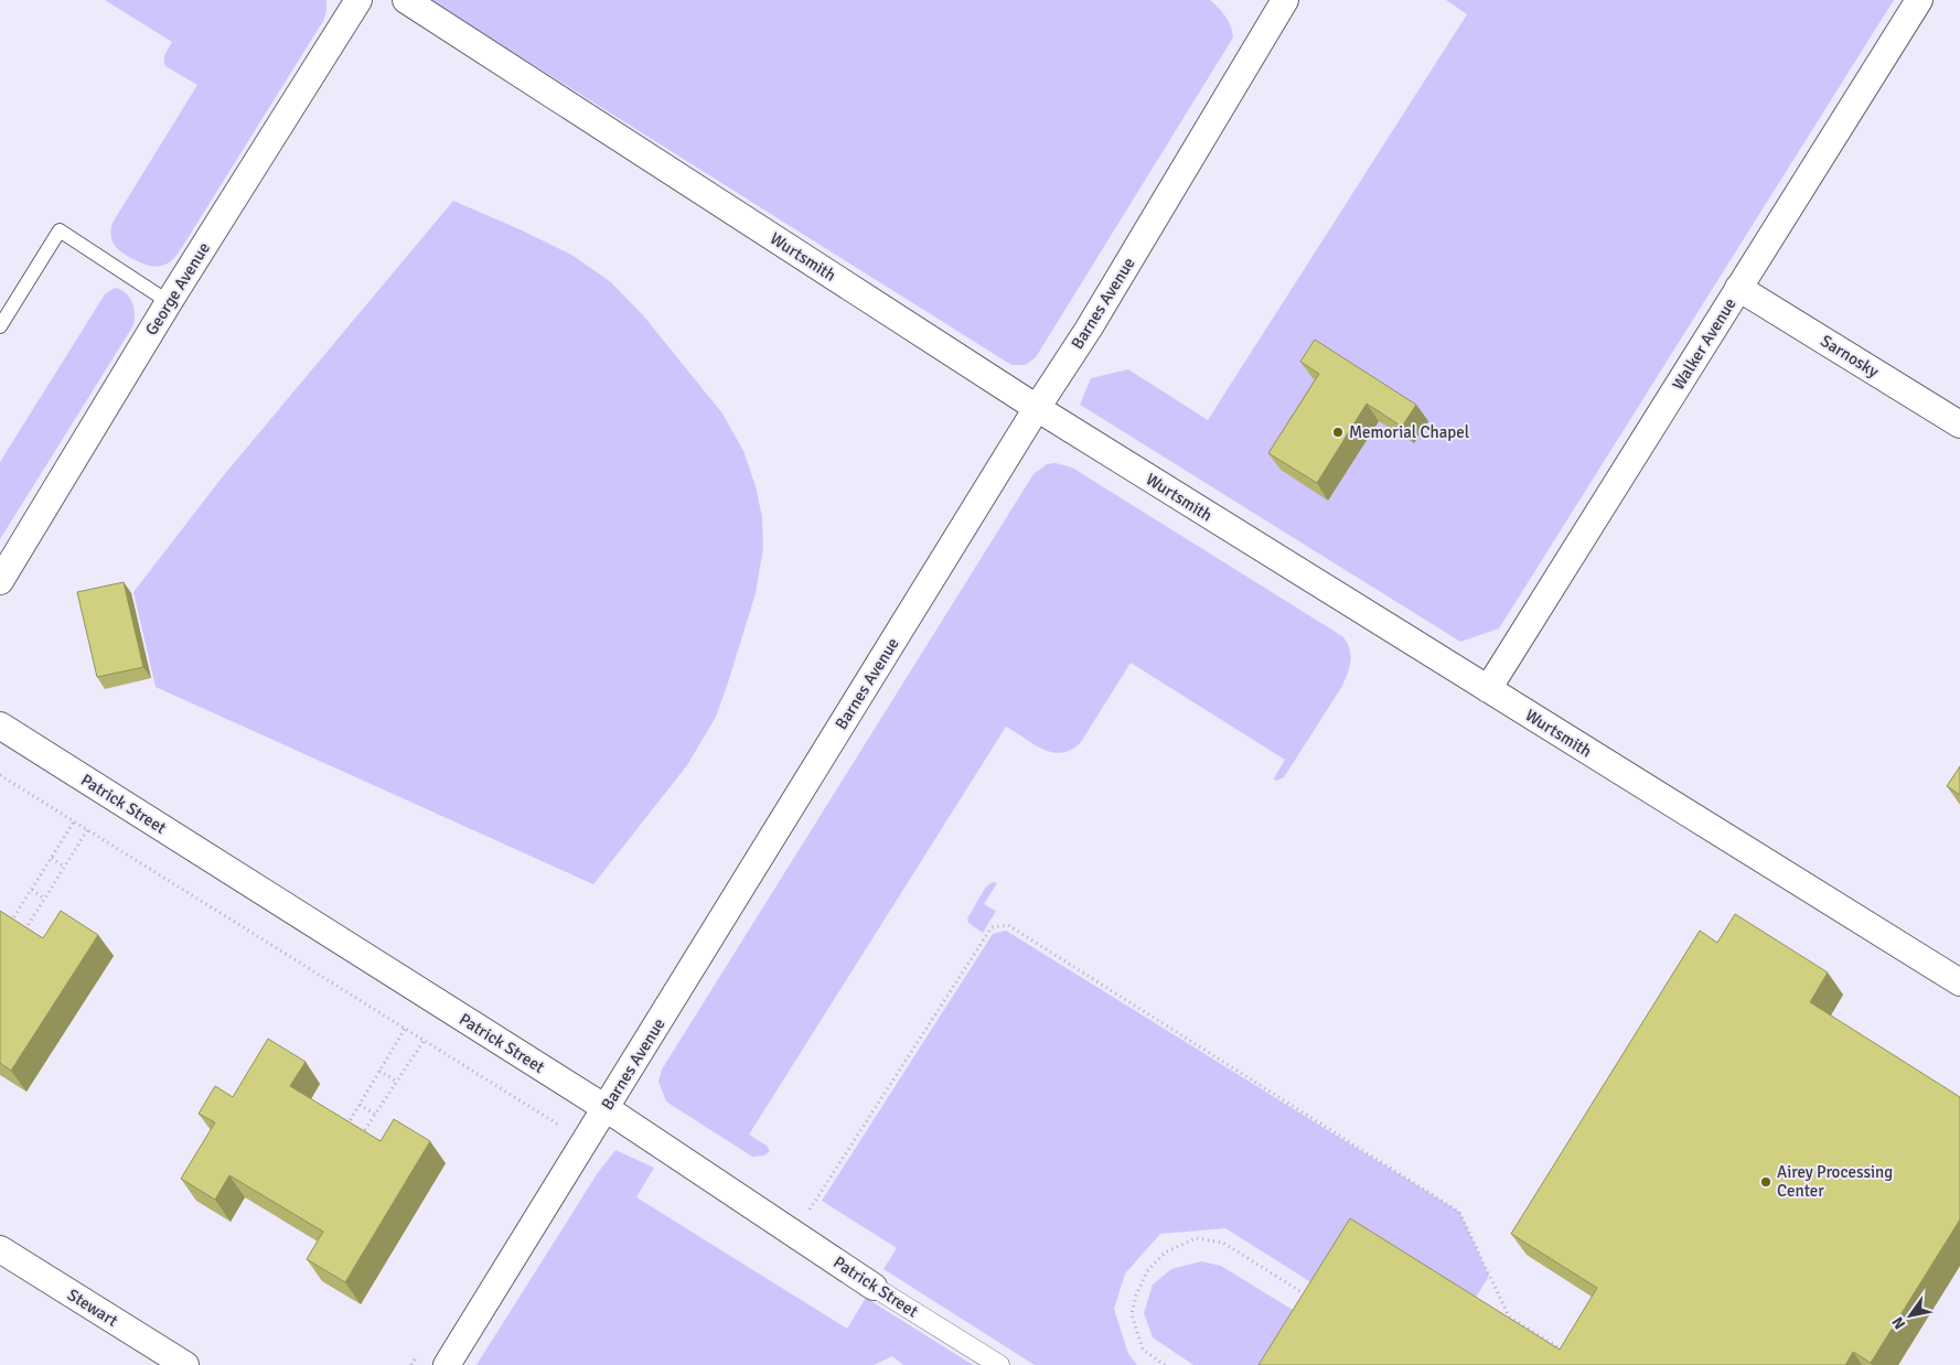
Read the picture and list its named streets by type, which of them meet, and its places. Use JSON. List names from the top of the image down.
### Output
{
  "streets": {
    "street": [
      "Wurtsmith",
      "George Avenue",
      "Barnes Avenue",
      "Walker Avenue",
      "Sarnosky",
      "Patrick Street",
      "Stewart"
    ]
  },
  "crossings": [
    ["Wurtsmith", "Barnes Avenue"],
    ["Wurtsmith", "Walker Avenue"],
    ["Barnes Avenue", "Patrick Street"],
    ["Walker Avenue", "Sarnosky"]
  ],
  "places": ["Memorial Chapel", "Airey Processing Center"],
  "north": "bottom left"
}
